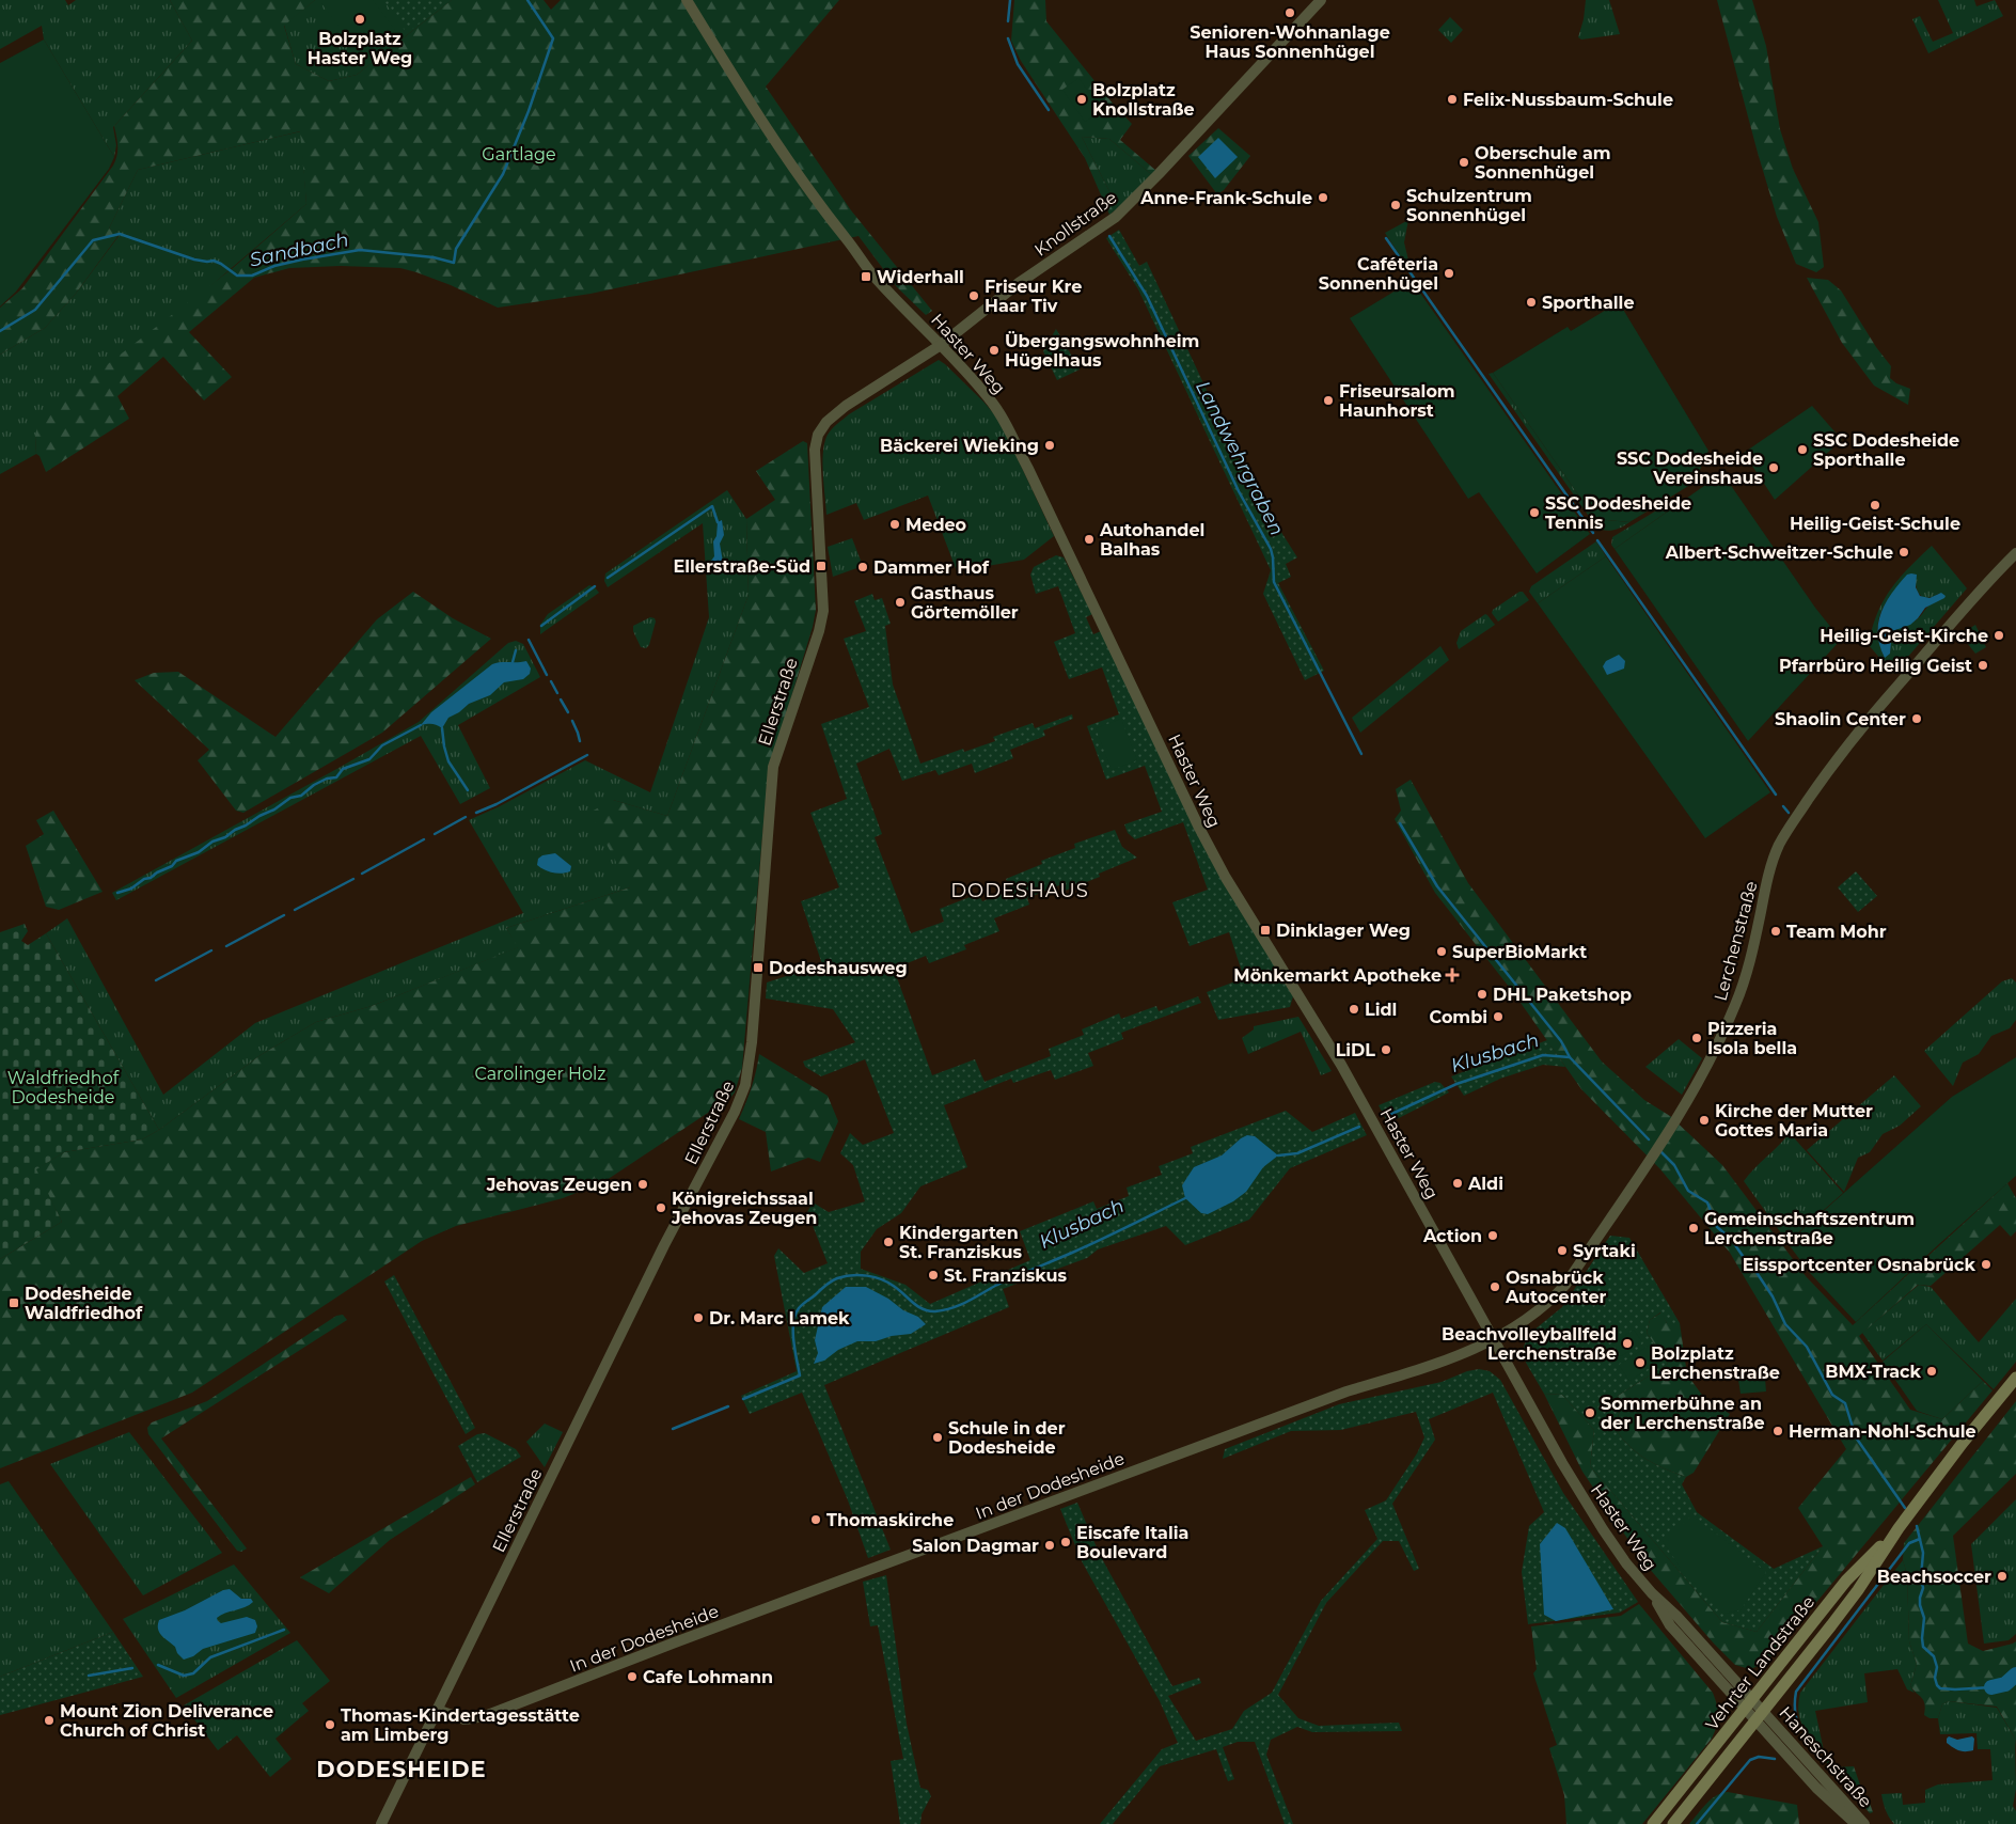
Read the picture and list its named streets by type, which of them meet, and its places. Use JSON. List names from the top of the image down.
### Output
{
  "streets": {
    "main road": ["Vehrter Landstraße"],
    "street": [
      "Knollstraße",
      "Haster Weg",
      "Ellerstraße",
      "Lerchenstraße",
      "In der Dodesheide",
      "Haneschstraße"
    ]
  },
  "crossings": [
    ["Knollstraße", "Haster Weg"],
    ["Knollstraße", "Ellerstraße"],
    ["Haster Weg", "Lerchenstraße"],
    ["Haster Weg", "In der Dodesheide"],
    ["Haster Weg", "Vehrter Landstraße"],
    ["Haster Weg", "Haneschstraße"],
    ["Ellerstraße", "In der Dodesheide"],
    ["Lerchenstraße", "In der Dodesheide"],
    ["Vehrter Landstraße", "Haneschstraße"]
  ],
  "districts": ["DODESHAUS", "DODESHEIDE"],
  "water": ["Sandbach", "Landwehrgraben", "Klusbach"],
  "parks": ["Gartlage", "Carolinger Holz", "Waldfriedhof Dodesheide"],
  "places": {
    "other": [
      "Senioren-Wohnanlage Haus Sonnenhügel",
      "Bolzplatz Haster Weg",
      "Bolzplatz Knollstraße",
      "Felix-Nussbaum-Schule",
      "Oberschule am Sonnenhügel",
      "Anne-Frank-Schule",
      "Schulzentrum Sonnenhügel",
      "Caféteria Sonnenhügel",
      "Friseur Kre Haar Tiv",
      "Sporthalle",
      "Übergangswohnheim Hügelhaus",
      "Friseursalom Haunhorst",
      "Bäckerei Wieking",
      "SSC Dodesheide Sporthalle",
      "SSC Dodesheide Vereinshaus",
      "Heilig-Geist-Schule",
      "SSC Dodesheide Tennis",
      "Medeo",
      "Autohandel Balhas",
      "Albert-Schweitzer-Schule",
      "Dammer Hof",
      "Gasthaus Görtemöller",
      "Heilig-Geist-Kirche",
      "Pfarrbüro Heilig Geist",
      "Shaolin Center",
      "Team Mohr",
      "SuperBioMarkt",
      "DHL Paketshop",
      "Lidl",
      "Combi",
      "Pizzeria Isola bella",
      "LiDL",
      "Kirche der Mutter Gottes Maria",
      "Aldi",
      "Jehovas Zeugen",
      "Königreichssaal Jehovas Zeugen",
      "Gemeinschaftszentrum Lerchenstraße",
      "Action",
      "Kindergarten St. Franziskus",
      "Syrtaki",
      "Eissportcenter Osnabrück",
      "St. Franziskus",
      "Osnabrück Autocenter",
      "Dr. Marc Lamek",
      "Beachvolleyballfeld Lerchenstraße",
      "Bolzplatz Lerchenstraße",
      "BMX-Track",
      "Sommerbühne an der Lerchenstraße",
      "Herman-Nohl-Schule",
      "Schule in der Dodesheide",
      "Thomaskirche",
      "Eiscafe Italia Boulevard",
      "Salon Dagmar",
      "Beachsoccer",
      "Cafe Lohmann",
      "Mount Zion Deliverance Church of Christ",
      "Thomas-Kindertagesstätte am Limberg"
    ],
    "transit": [
      "Widerhall",
      "Ellerstraße-Süd",
      "Dinklager Weg",
      "Dodeshausweg",
      "Dodesheide Waldfriedhof"
    ],
    "health": ["Mönkemarkt Apotheke"]
  }
}
